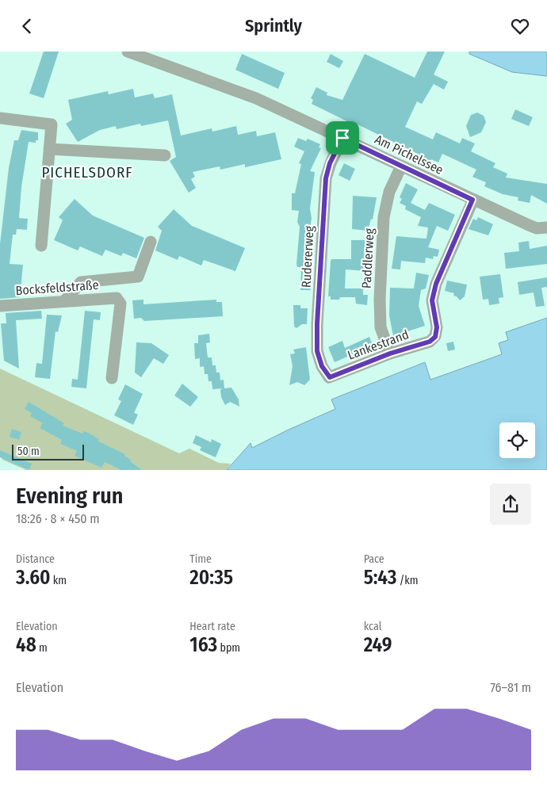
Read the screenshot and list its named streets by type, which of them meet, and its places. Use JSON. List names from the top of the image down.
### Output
{
  "streets": {
    "street": [
      "Am Pichelssee",
      "Rudererweg",
      "Paddlerweg",
      "Bocksfeldstraße",
      "Lankestrand"
    ]
  },
  "crossings": [
    ["Am Pichelssee", "Rudererweg"],
    ["Am Pichelssee", "Paddlerweg"],
    ["Am Pichelssee", "Lankestrand"],
    ["Rudererweg", "Lankestrand"],
    ["Paddlerweg", "Lankestrand"]
  ],
  "districts": ["PICHELSDORF"],
  "scale_bar": "50 m",
  "page": {
    "header": "Sprintly",
    "scale": "50 m",
    "heading": ["Evening run", "18:26 · 8 × 450 m"],
    "stats": [
      ["Distance", "3.60 km"],
      ["Time", "20:35"],
      ["Pace", "5:43 /km"],
      ["Elevation", "48 m"],
      ["Heart rate", "163 bpm"],
      ["kcal", "249"]
    ],
    "chart": ["Elevation", "76–81 m"]
  }
}
